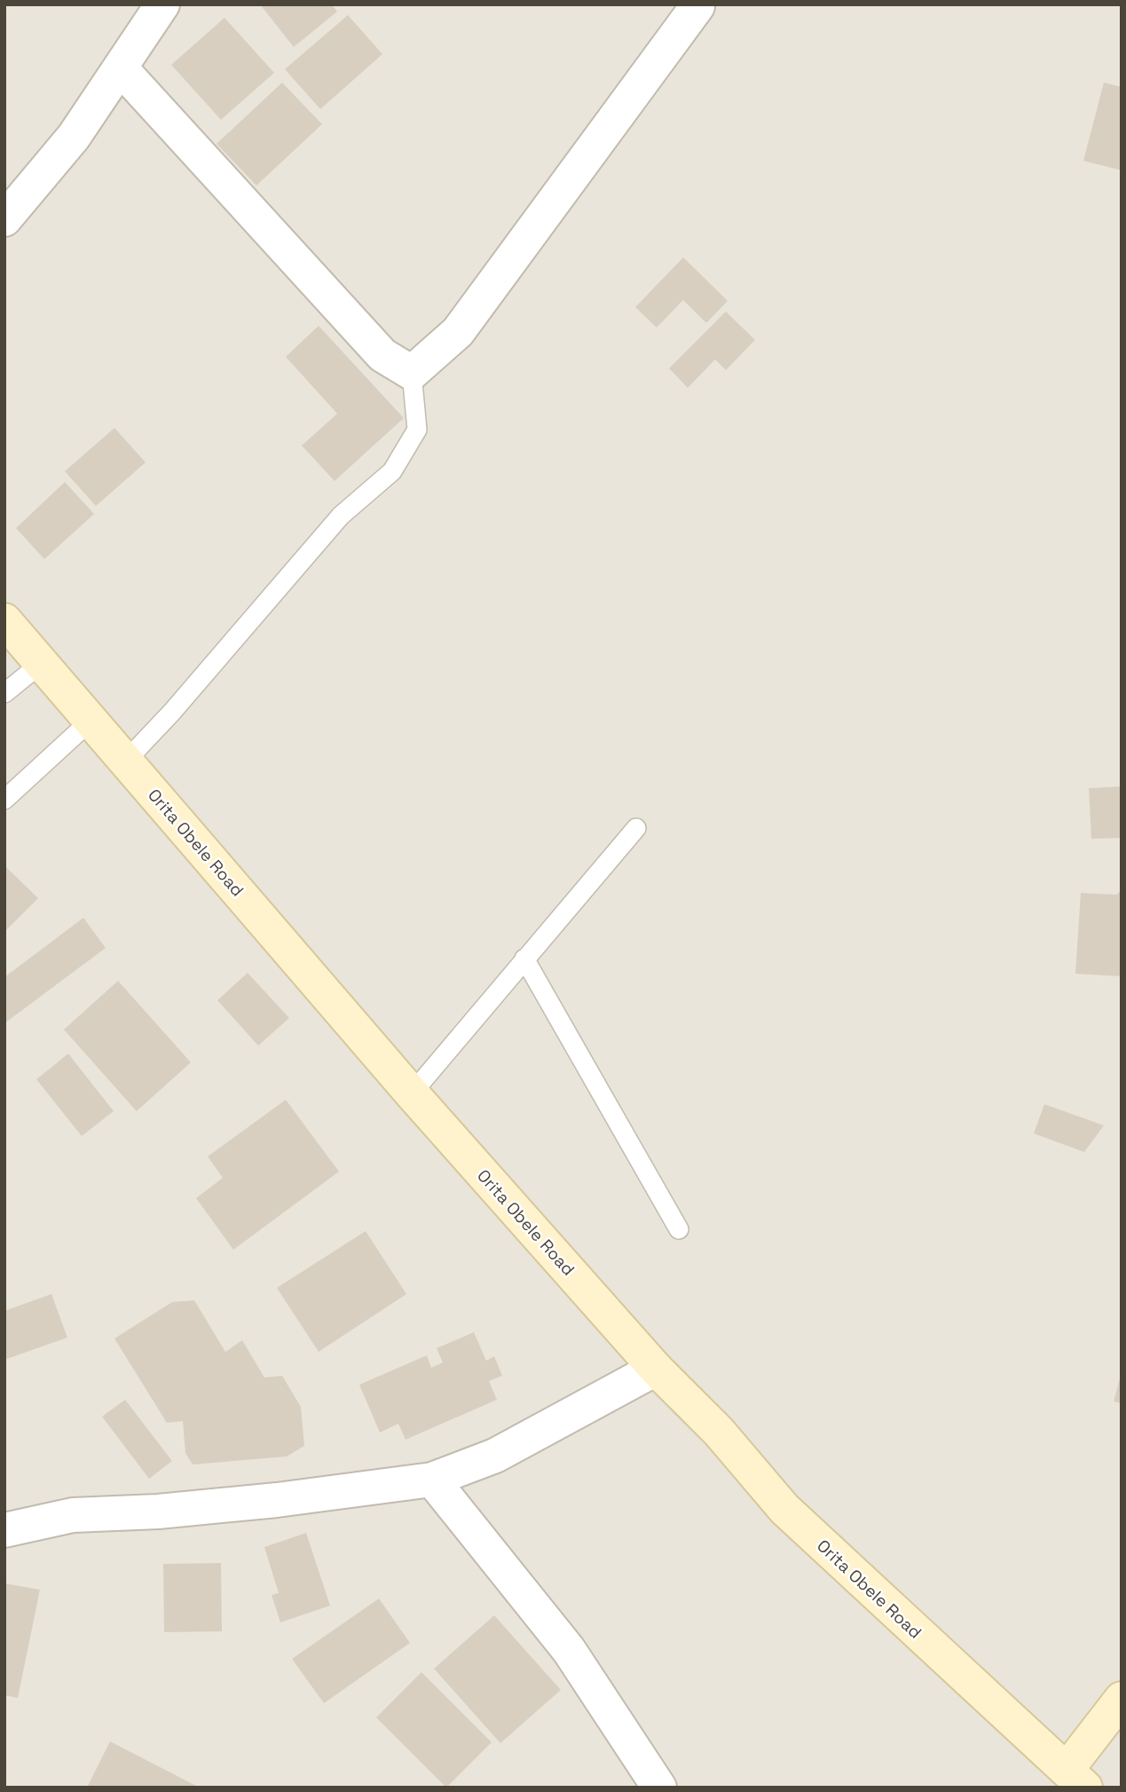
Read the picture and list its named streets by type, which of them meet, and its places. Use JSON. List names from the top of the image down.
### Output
{
  "streets": {
    "main road": ["Orita Obele Road"]
  }
}
